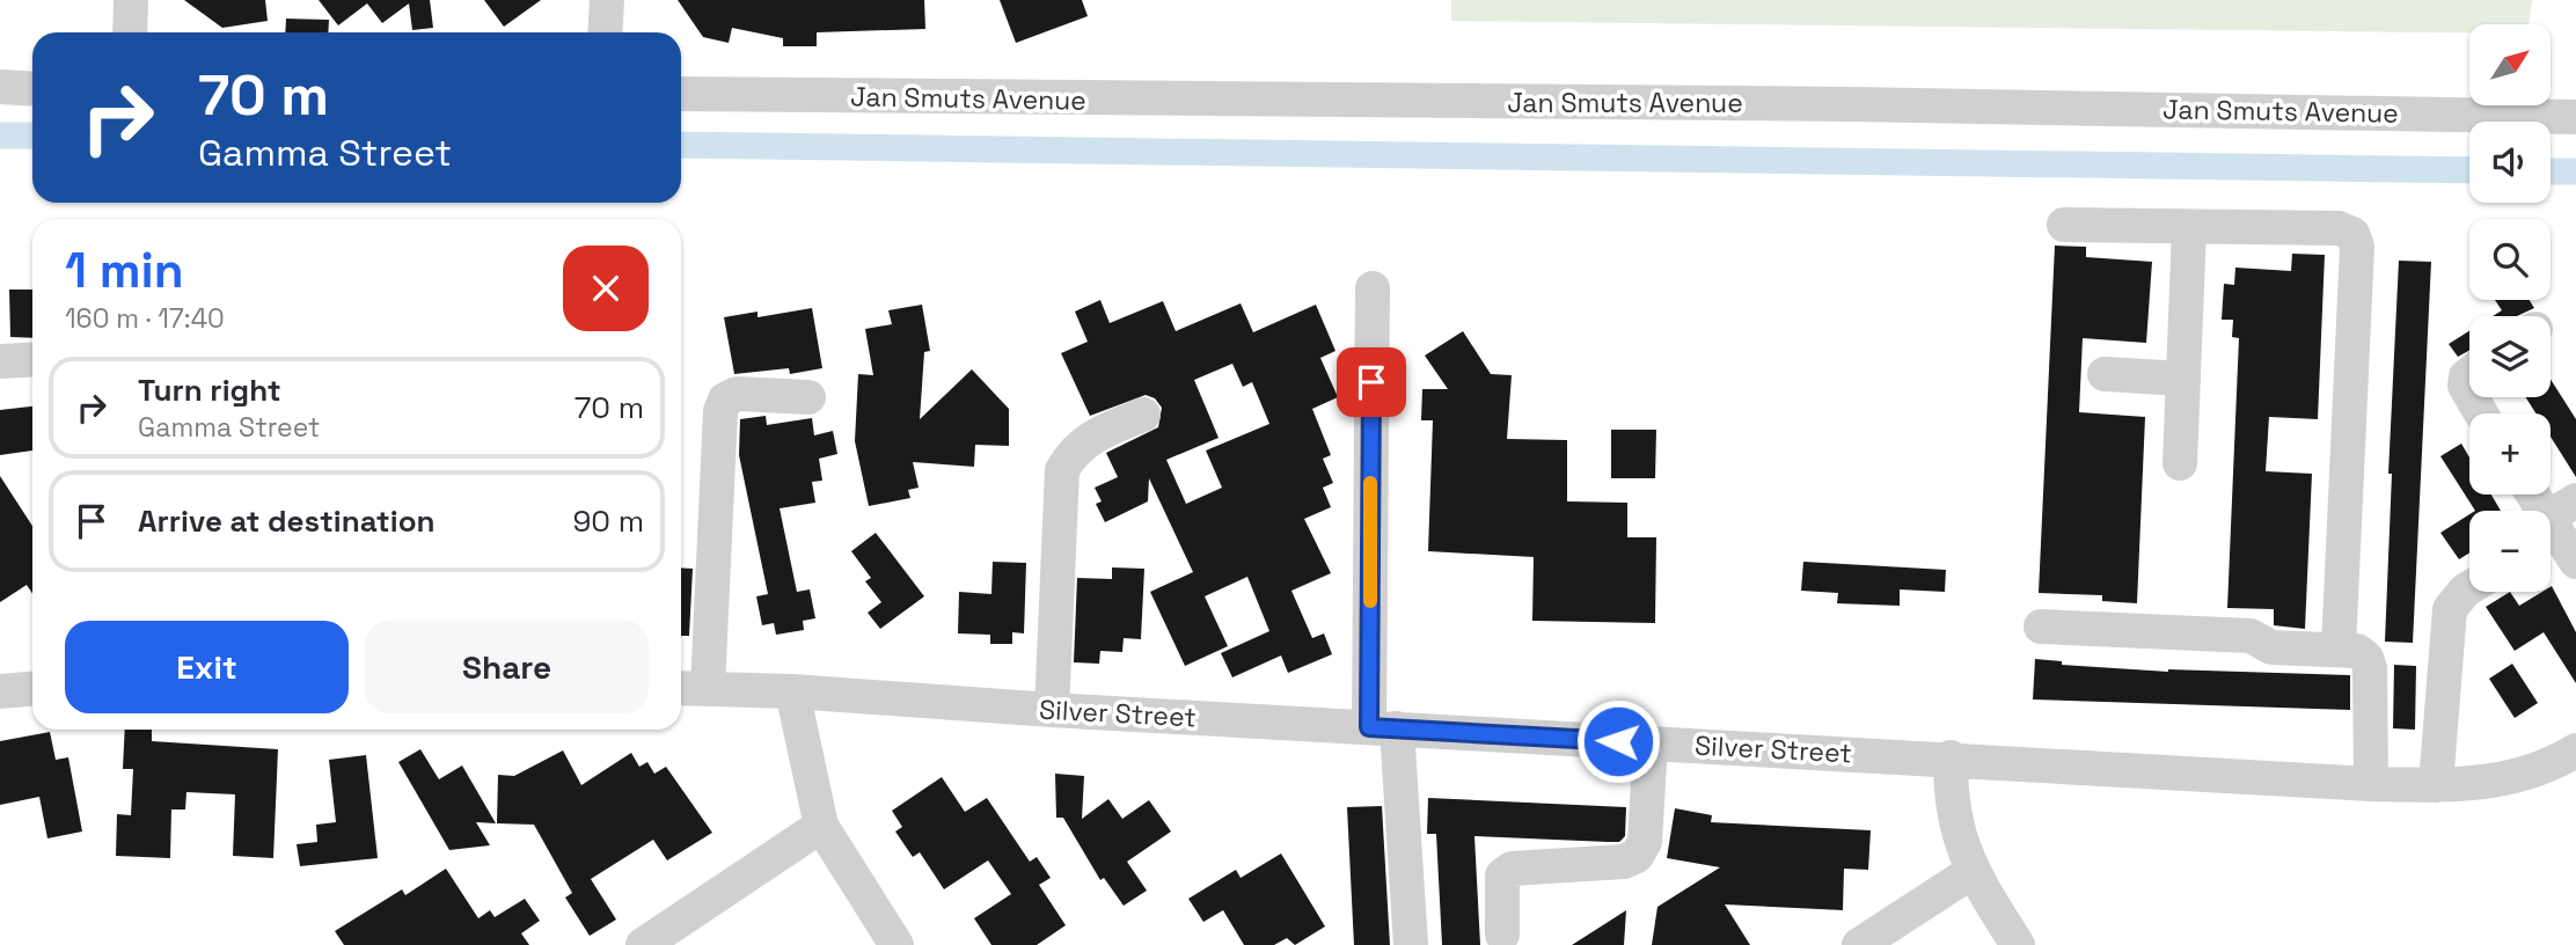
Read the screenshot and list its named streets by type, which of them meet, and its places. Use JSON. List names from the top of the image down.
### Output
{
  "streets": {
    "street": ["Jan Smuts Avenue", "Silver Street"]
  },
  "north": "top right",
  "page": {
    "map_buttons": ["+", "−"],
    "turn": ["70 m", "Gamma Street"],
    "heading": ["1 min", "160 m · 17:40"],
    "list": [
      {
        "name": "Turn right",
        "note": "Gamma Street",
        "value": "70 m"
      },
      {
        "name": "Arrive at destination",
        "value": "90 m"
      }
    ],
    "buttons": ["Exit", "Share"]
  }
}
